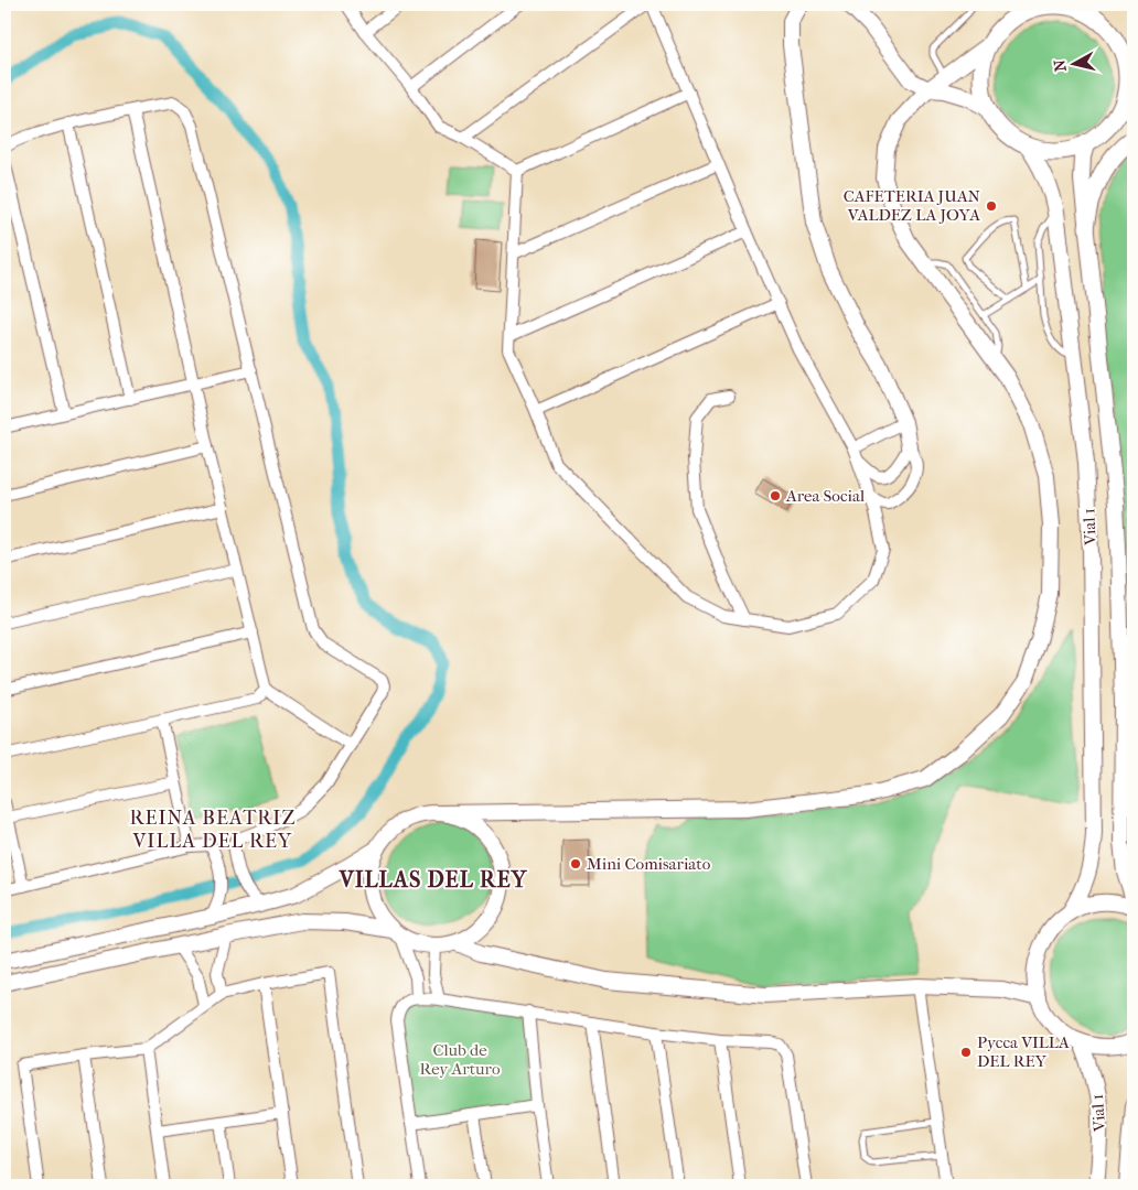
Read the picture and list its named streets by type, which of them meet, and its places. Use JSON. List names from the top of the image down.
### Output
{
  "streets": {
    "street": ["Vial 1"]
  },
  "districts": ["REINA BEATRIZ VILLA DEL REY", "VILLAS DEL REY"],
  "parks": ["Club de Rey Arturo"],
  "places": [
    "CAFETERIA JUAN VALDEZ LA JOYA",
    "Area Social",
    "Mini Comisariato",
    "Pycca VILLA DEL REY"
  ],
  "north": "left"
}
